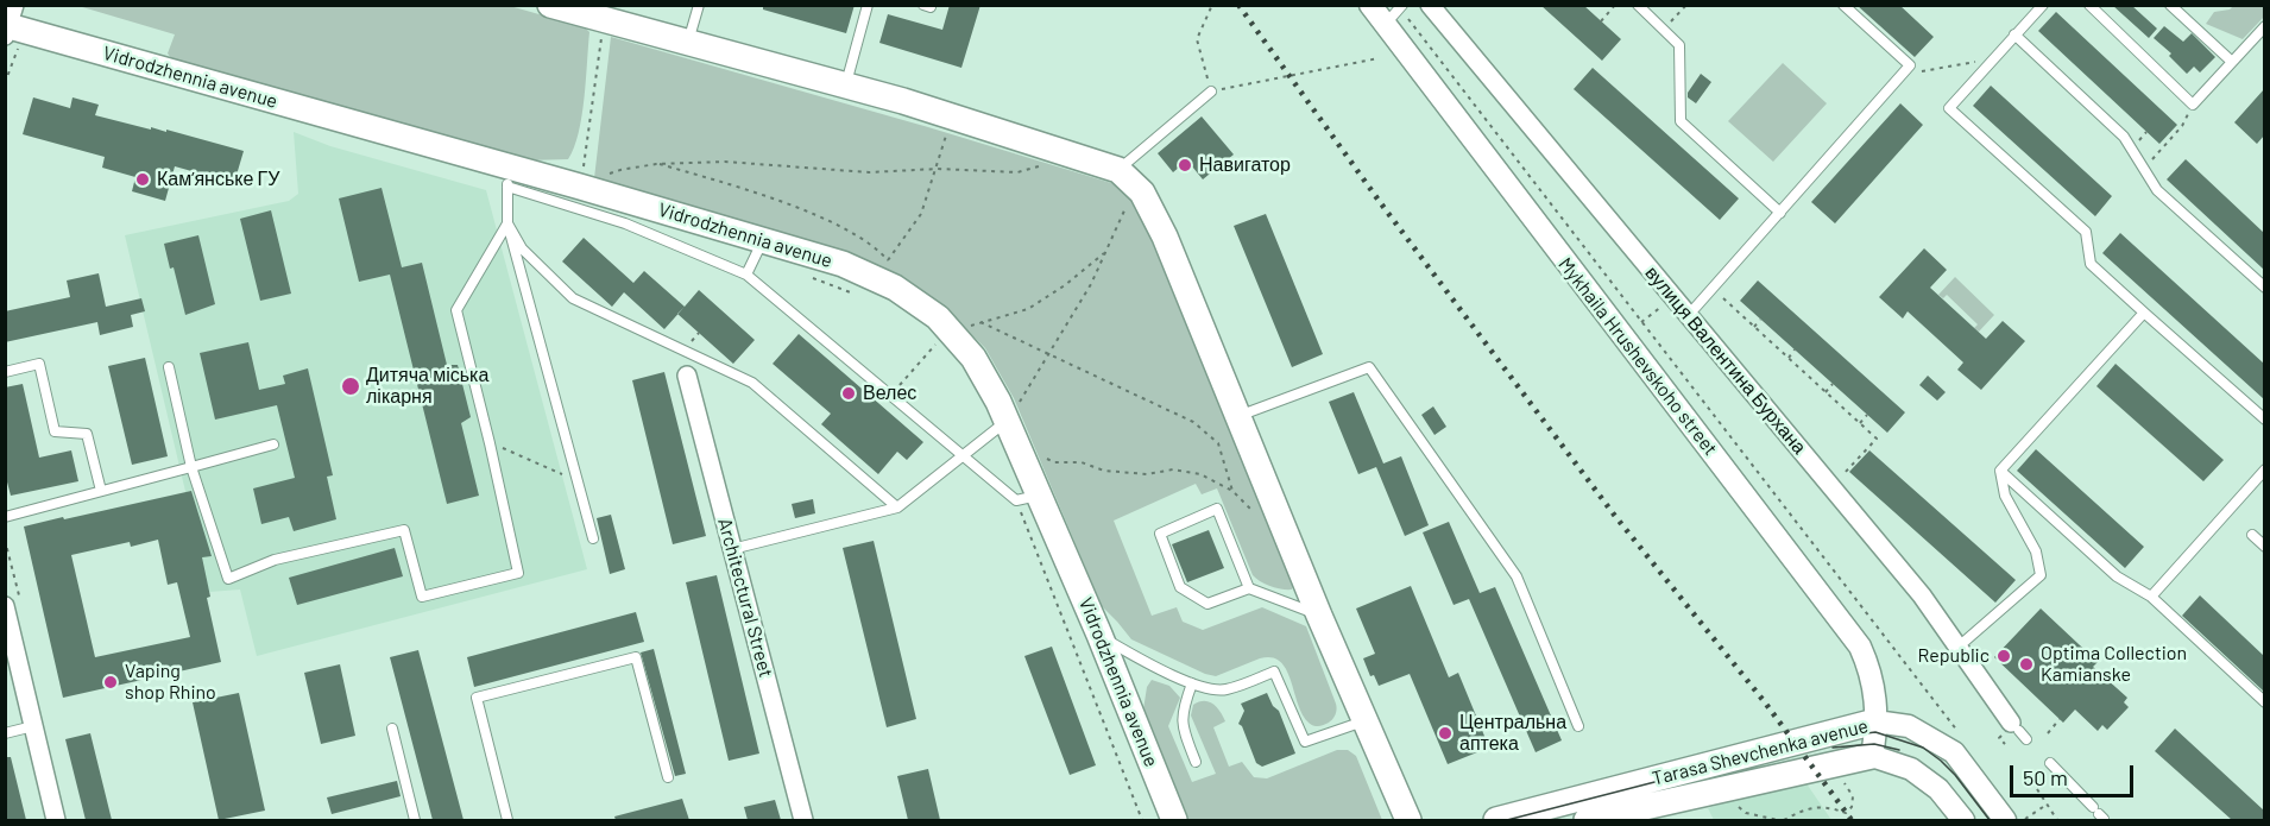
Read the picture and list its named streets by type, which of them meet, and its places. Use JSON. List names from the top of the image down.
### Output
{
  "streets": {
    "main road": ["Vidrodzhennia avenue", "Tarasa Shevchenka avenue"],
    "street": ["Mykhaila Hrushevskoho street", "вулиця Валентина Бурхана", "Architectural Street"]
  },
  "crossings": [
    ["Mykhaila Hrushevskoho street", "Tarasa Shevchenka avenue"]
  ],
  "places": [
    "Навигатор",
    "Кам’янське ГУ",
    "Дитяча міська лікарня",
    "Велес",
    "Republic",
    "Optima Collection Kamianske",
    "Vaping shop Rhino",
    "Центральна аптека"
  ],
  "scale_bar": "50 m"
}
